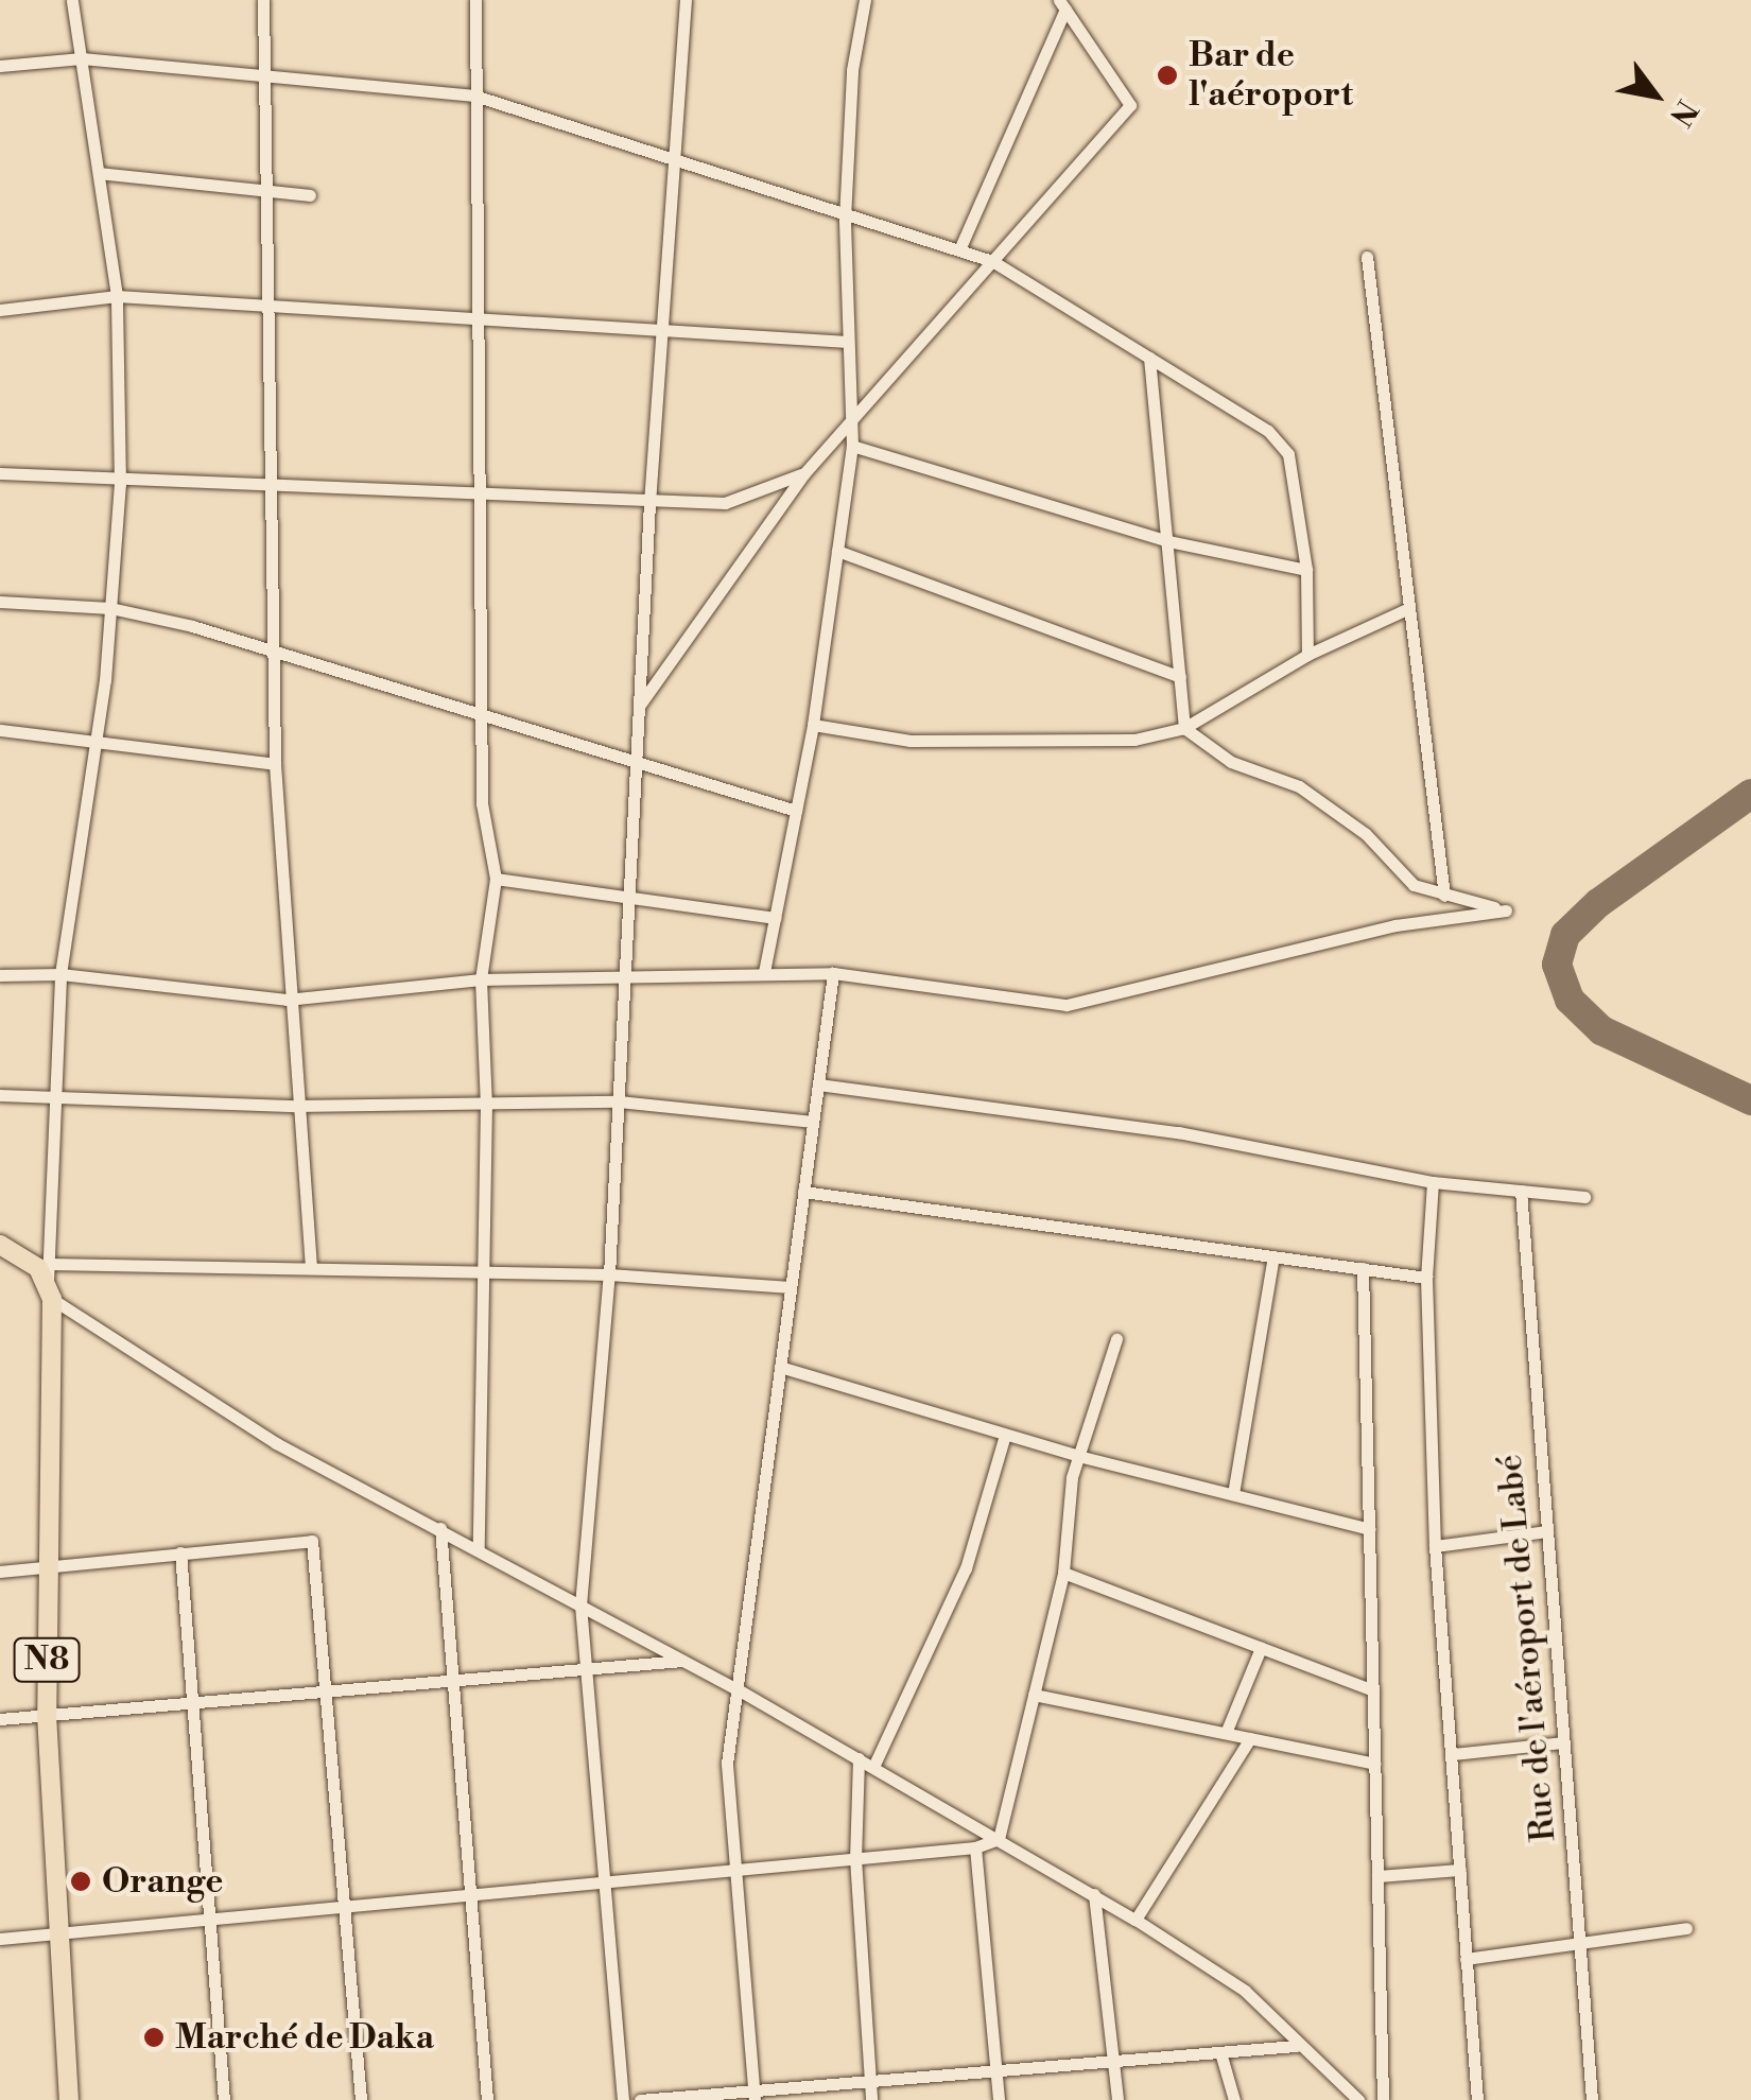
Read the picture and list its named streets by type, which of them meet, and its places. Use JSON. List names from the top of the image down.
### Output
{
  "streets": {
    "main road": ["N8"],
    "street": ["Rue de l'aéroport de Labé"]
  },
  "places": ["Bar de l'aéroport", "Orange", "Marché de Daka"],
  "north": "bottom right"
}
